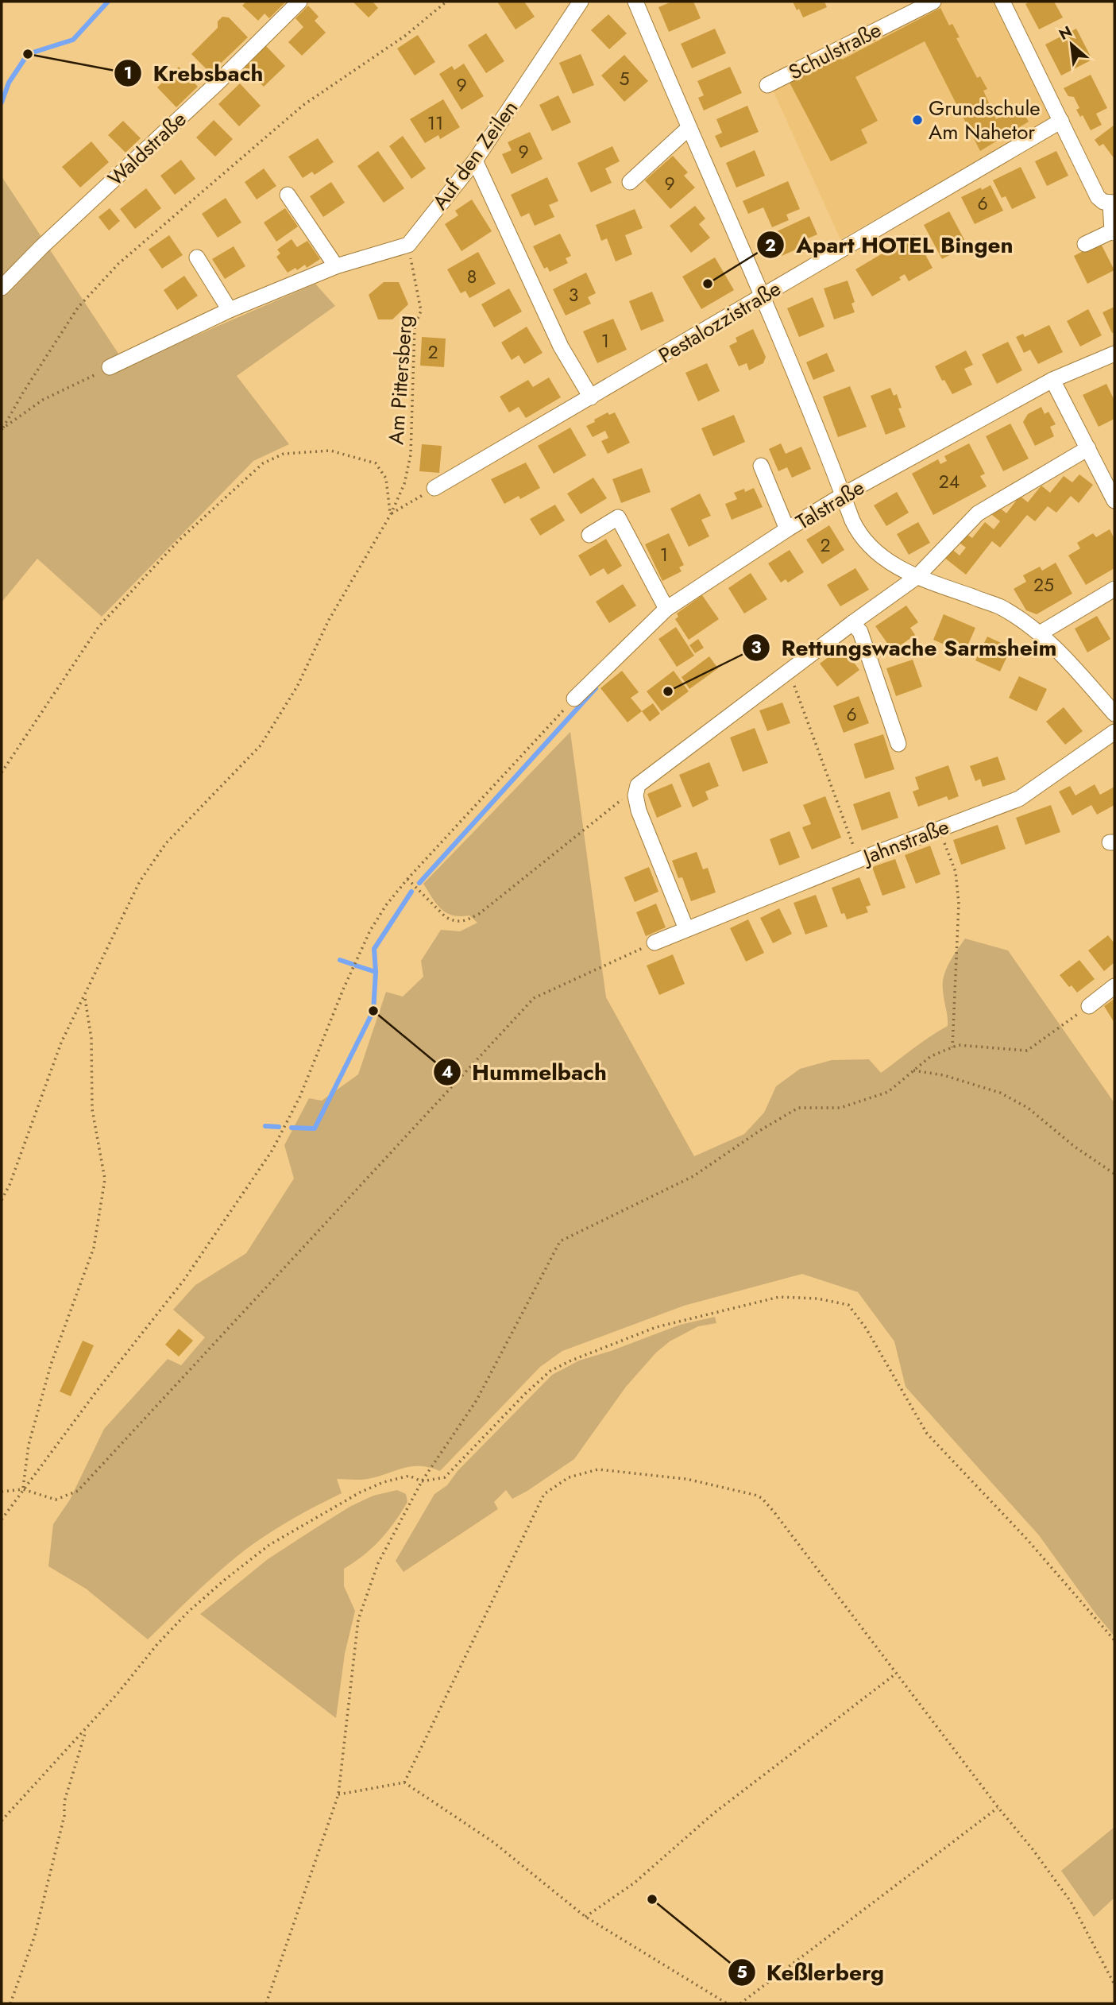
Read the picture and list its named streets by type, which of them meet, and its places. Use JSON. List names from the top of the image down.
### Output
{
  "streets": {
    "street": [
      "Schulstraße",
      "Waldstraße",
      "Auf den Zeilen",
      "Pestalozzistraße",
      "Talstraße",
      "Jahnstraße"
    ],
    "path": ["Am Pittersberg"]
  },
  "crossings": [
    ["Auf den Zeilen", "Am Pittersberg"]
  ],
  "places": [
    "Krebsbach",
    "Grundschule Am Nahetor",
    "Apart HOTEL Bingen",
    "Rettungswache Sarmsheim",
    "Hummelbach",
    "Keßlerberg"
  ],
  "house_numbers": [
    "5",
    "9",
    "11",
    "9",
    "9",
    "6",
    "8",
    "3",
    "1",
    "2",
    "24",
    "2",
    "1",
    "25",
    "6"
  ],
  "north": "top left"
}
